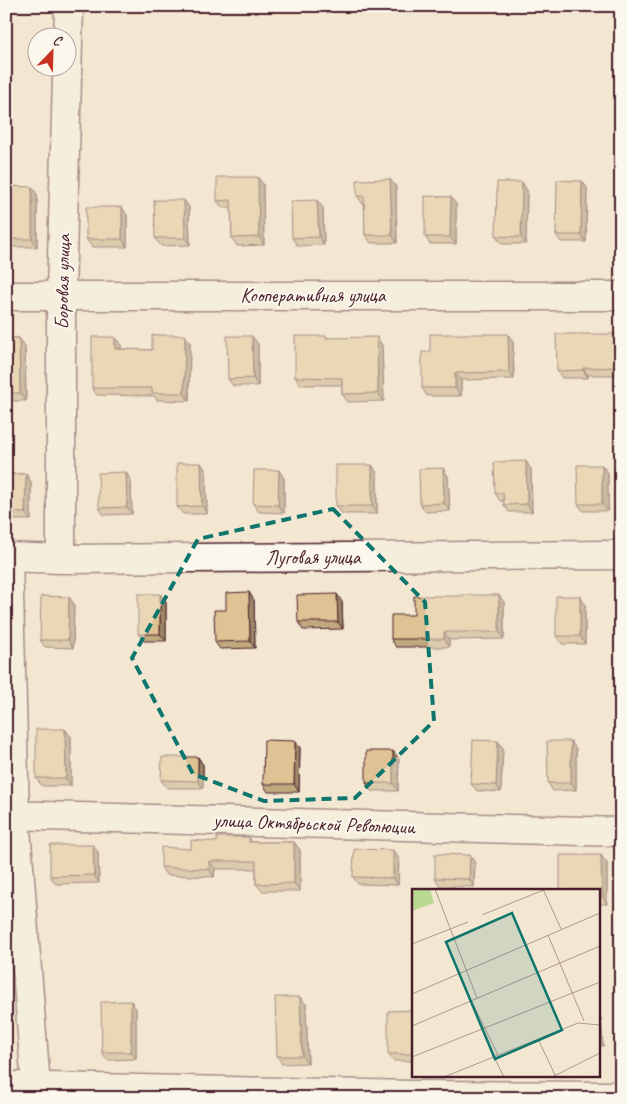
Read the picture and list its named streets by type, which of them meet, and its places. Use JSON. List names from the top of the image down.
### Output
{
  "streets": {
    "street": [
      "Боровая улица",
      "Кооперативная улица",
      "Луговая улица",
      "улица Октябрьской Революции"
    ]
  },
  "crossings": [
    ["Боровая улица", "Кооперативная улица"],
    ["Боровая улица", "Луговая улица"]
  ],
  "north": "top right"
}
